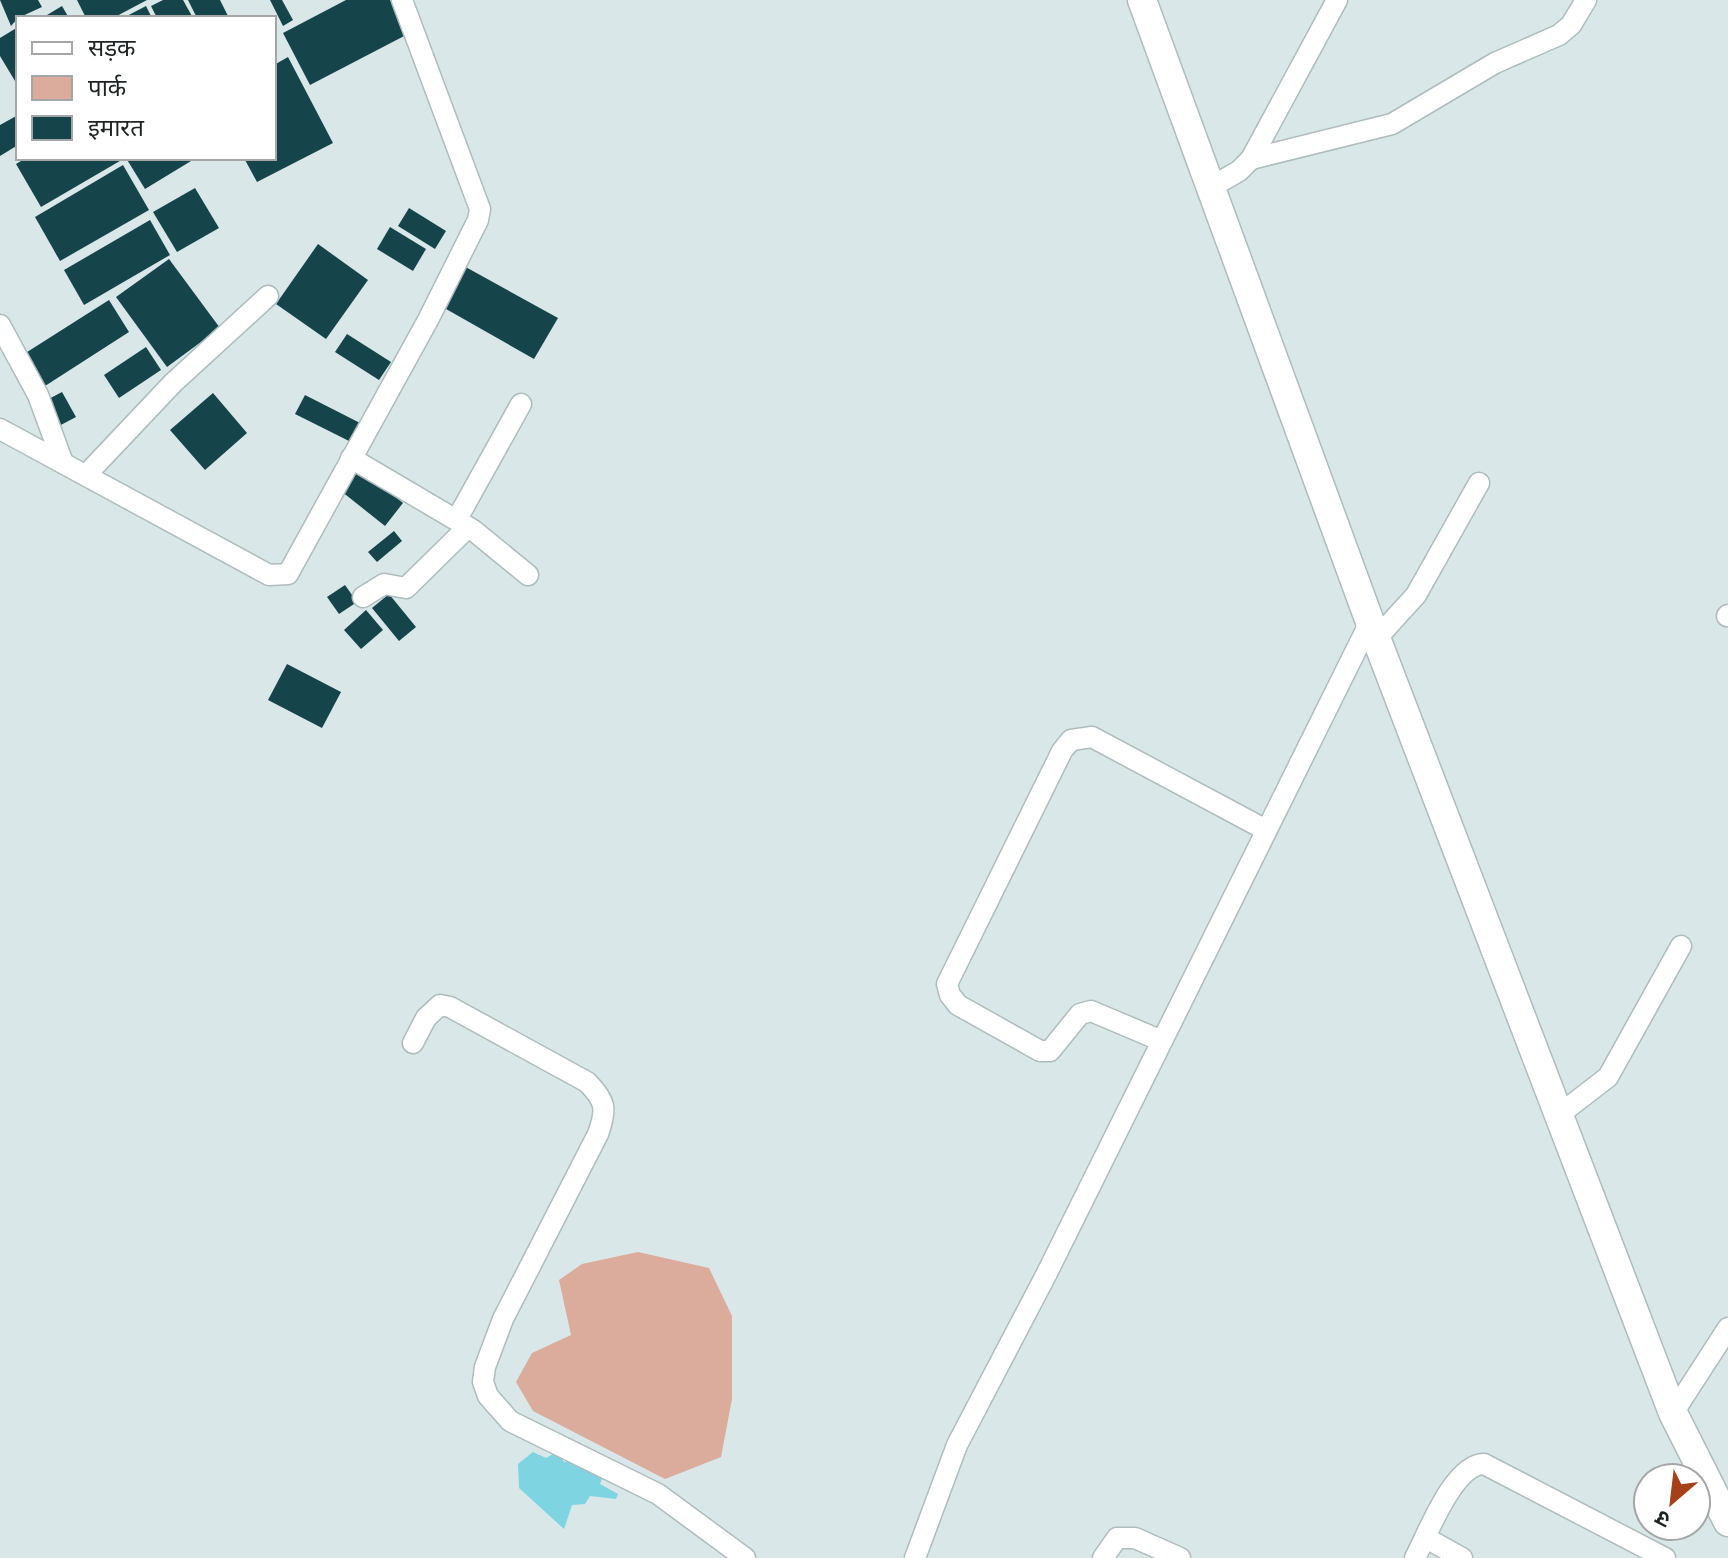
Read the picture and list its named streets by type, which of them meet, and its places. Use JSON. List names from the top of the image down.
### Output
{
  "legend": ["सड़क", "पार्क", "इमारत"],
  "north": "bottom left"
}
